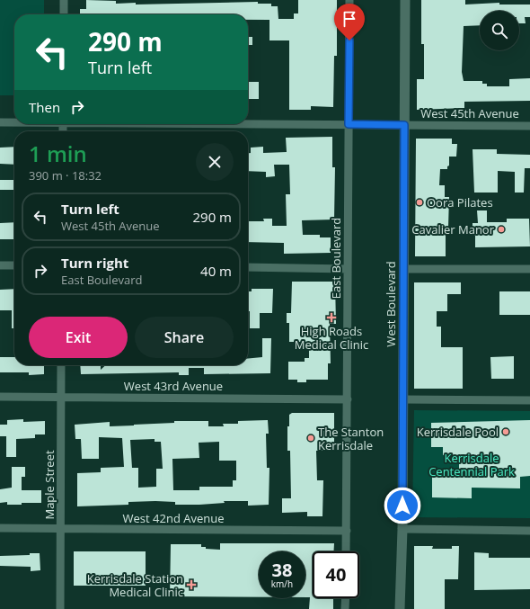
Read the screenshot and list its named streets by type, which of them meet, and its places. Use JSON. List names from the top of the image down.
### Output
{
  "streets": {
    "street": [
      "West 45th Avenue",
      "East Boulevard",
      "West Boulevard",
      "West 43rd Avenue",
      "Maple Street",
      "West 42nd Avenue"
    ]
  },
  "crossings": [
    ["West 45th Avenue", "East Boulevard"],
    ["West 45th Avenue", "West Boulevard"],
    ["East Boulevard", "West 43rd Avenue"],
    ["East Boulevard", "West 42nd Avenue"],
    ["West 43rd Avenue", "Maple Street"],
    ["Maple Street", "West 42nd Avenue"]
  ],
  "parks": ["Kerrisdale Centennial Park"],
  "places": {
    "other": [
      "Oora Pilates",
      "Cavalier Manor",
      "Kerrisdale Pool",
      "The Stanton Kerrisdale"
    ],
    "health": ["High Roads Medical Clinic", "Kerrisdale Station Medical Clinic"]
  },
  "page": {
    "turn": ["290 m", "Turn left"],
    "then": "Then",
    "heading": ["1 min", "390 m · 18:32"],
    "list": [
      {
        "name": "Turn left",
        "note": "West 45th Avenue",
        "value": "290 m"
      },
      {
        "name": "Turn right",
        "note": "East Boulevard",
        "value": "40 m"
      }
    ],
    "buttons": ["Exit", "Share"],
    "speed": "38 km/h",
    "limit": "40"
  }
}
